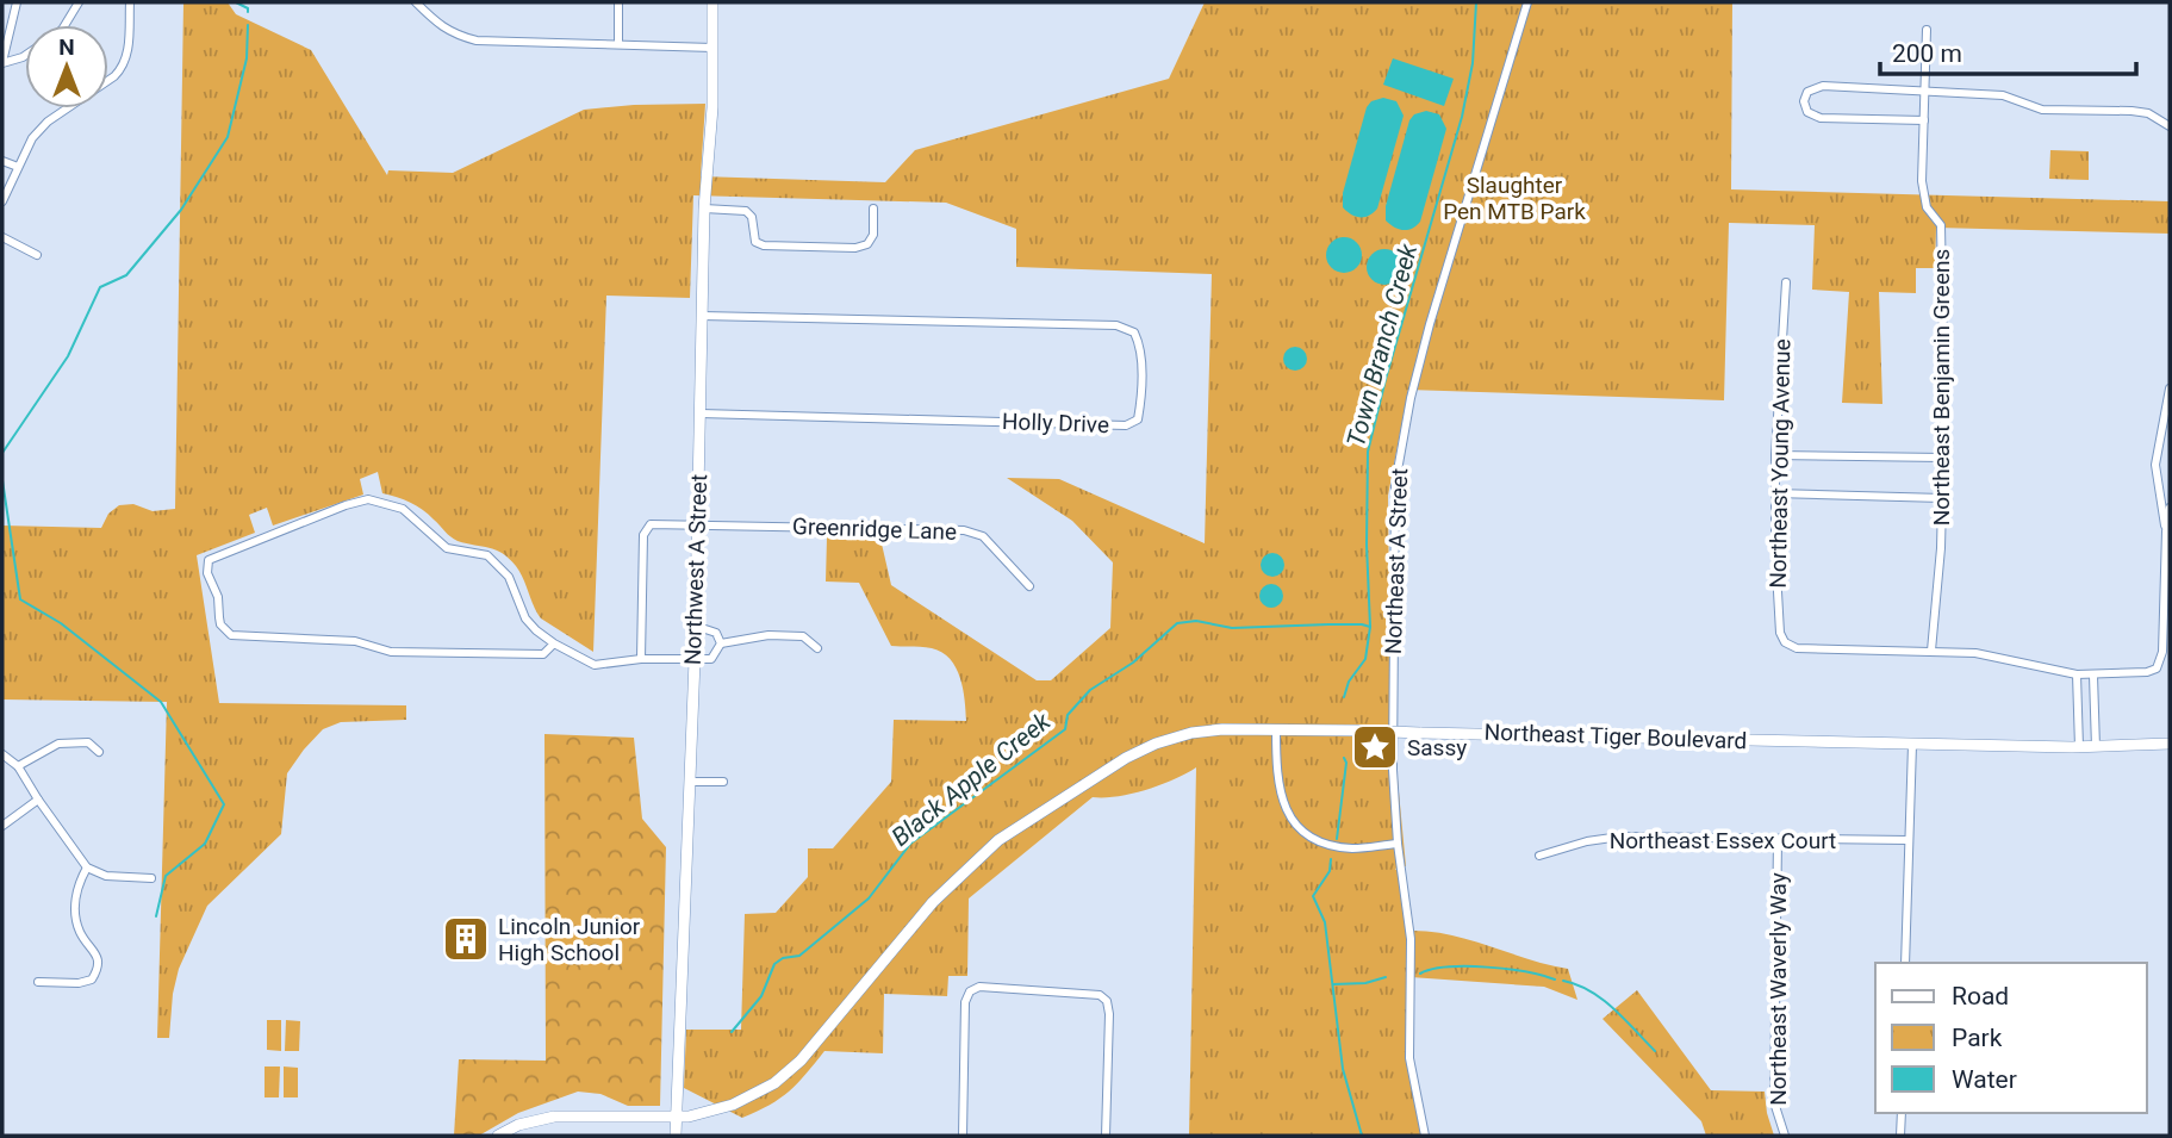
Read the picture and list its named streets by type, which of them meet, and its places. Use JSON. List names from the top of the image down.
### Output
{
  "streets": {
    "street": [
      "Northeast Benjamin Greens",
      "Holly Drive",
      "Northeast Young Avenue",
      "Greenridge Lane",
      "Northeast A Street",
      "Northwest A Street",
      "Northeast Tiger Boulevard",
      "Northeast Essex Court",
      "Northeast Waverly Way"
    ]
  },
  "crossings": [
    ["Northeast Benjamin Greens", "Northeast Young Avenue"],
    ["Holly Drive", "Northwest A Street"],
    ["Greenridge Lane", "Northwest A Street"],
    ["Northwest A Street", "Northeast Tiger Boulevard"],
    ["Northeast Essex Court", "Northeast Waverly Way"]
  ],
  "water": ["Town Branch Creek", "Black Apple Creek"],
  "parks": ["Slaughter Pen MTB Park"],
  "places": {
    "place": ["Sassy"],
    "building": ["Lincoln Junior High School"]
  },
  "legend": ["Road", "Park", "Water"],
  "scale_bar": "200 m",
  "north": "top"
}
